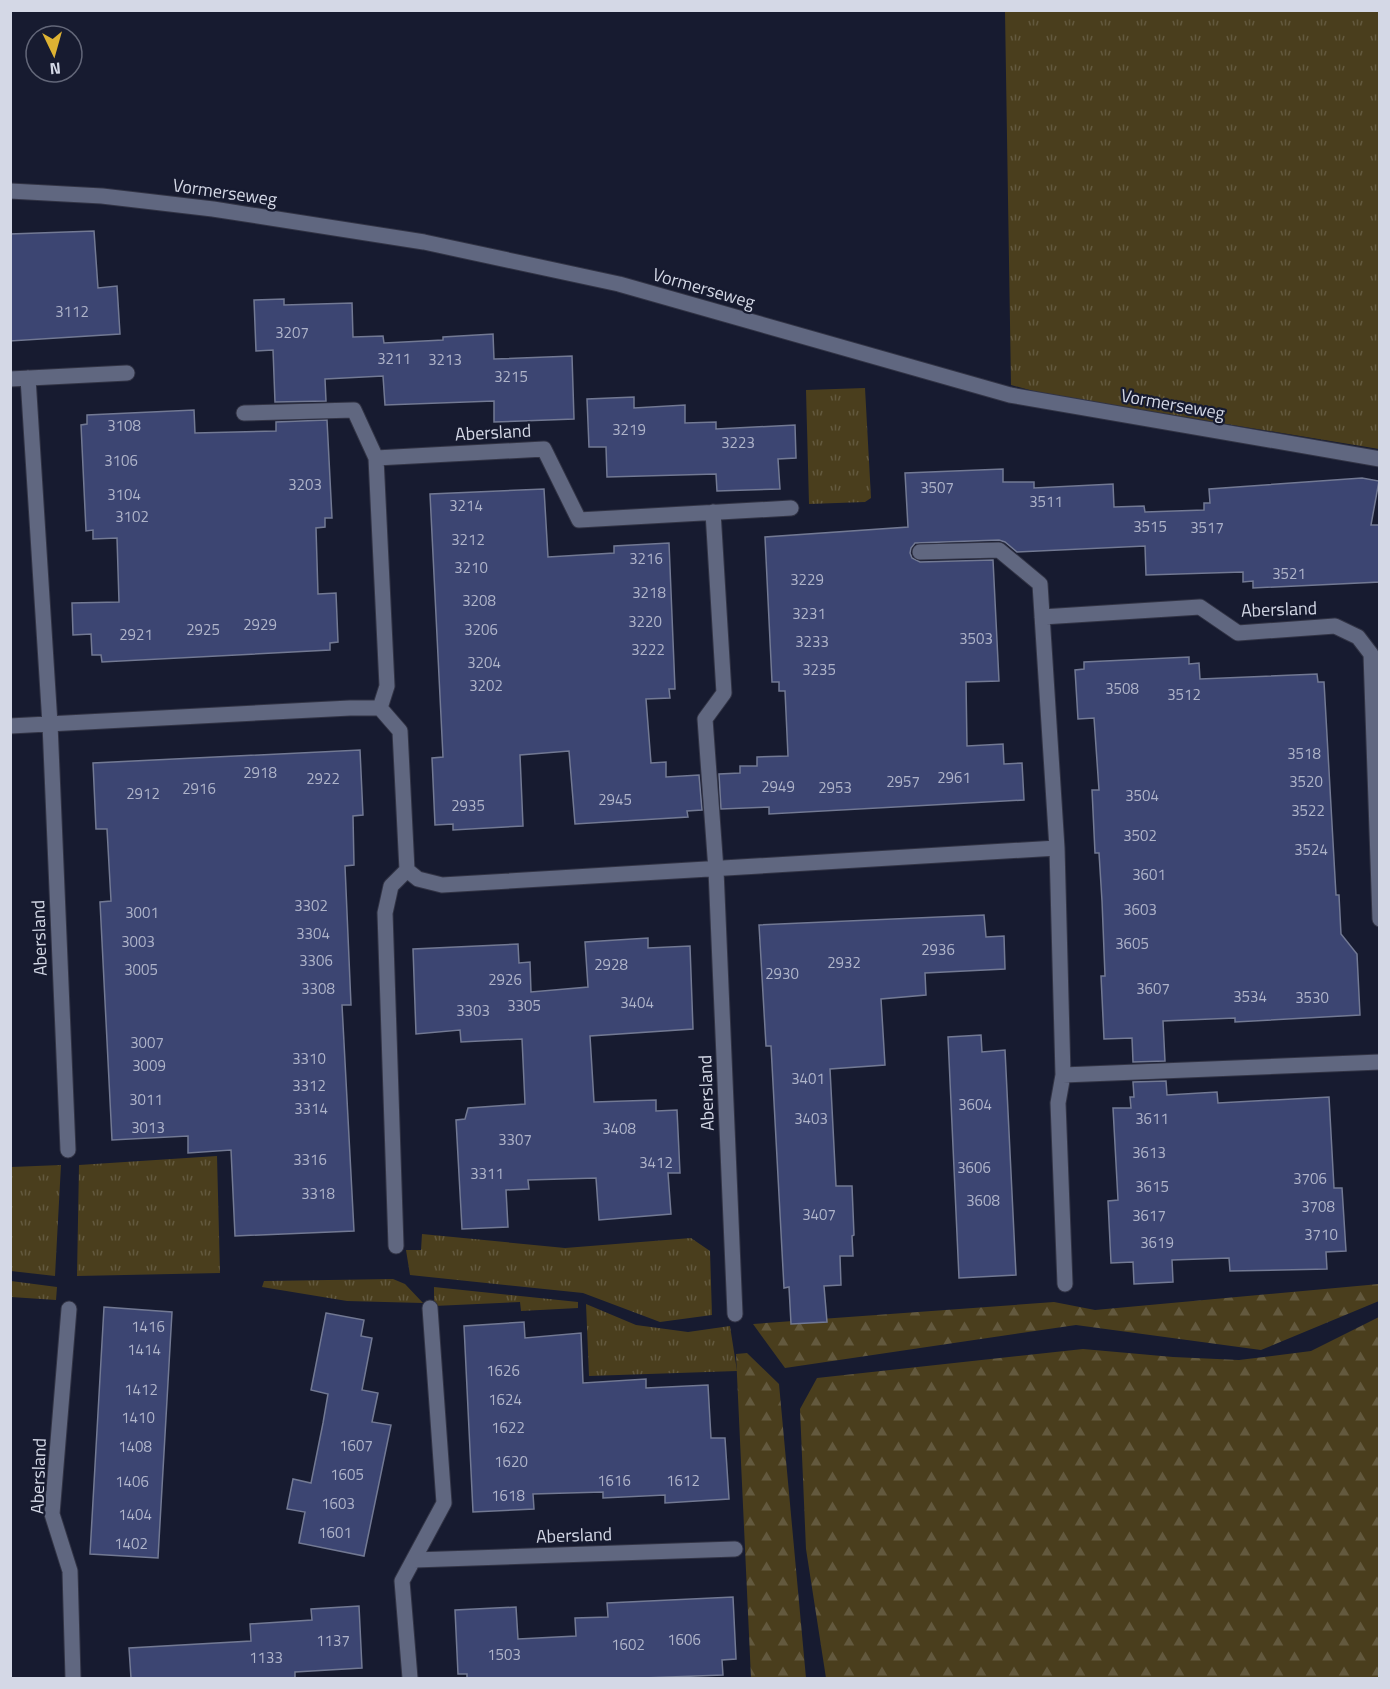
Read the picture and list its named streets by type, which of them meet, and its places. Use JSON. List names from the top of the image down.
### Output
{
  "streets": {
    "street": ["Vormerseweg", "Abersland"]
  },
  "house_numbers": [
    "3112",
    "3207",
    "3211",
    "3213",
    "3215",
    "3108",
    "3219",
    "3223",
    "3106",
    "3203",
    "3507",
    "3104",
    "3511",
    "3214",
    "3102",
    "3515",
    "3517",
    "3212",
    "3216",
    "3210",
    "3521",
    "3229",
    "3218",
    "3208",
    "3231",
    "3220",
    "2929",
    "2925",
    "3206",
    "2921",
    "3503",
    "3233",
    "3222",
    "3204",
    "3235",
    "3202",
    "3508",
    "3512",
    "3518",
    "2918",
    "2961",
    "2922",
    "2957",
    "3520",
    "2949",
    "2953",
    "2916",
    "2912",
    "3504",
    "2945",
    "2935",
    "3522",
    "3502",
    "3524",
    "3601",
    "3302",
    "3603",
    "3001",
    "3304",
    "3003",
    "3605",
    "2936",
    "3306",
    "2932",
    "2928",
    "3005",
    "2930",
    "2926",
    "3308",
    "3607",
    "3534",
    "3530",
    "3404",
    "3305",
    "3303",
    "3007",
    "3310",
    "3009",
    "3401",
    "3312",
    "3011",
    "3604",
    "3314",
    "3403",
    "3611",
    "3013",
    "3408",
    "3307",
    "3613",
    "3316",
    "3412",
    "3606",
    "3311",
    "3706",
    "3615",
    "3318",
    "3608",
    "3708",
    "3407",
    "3617",
    "3710",
    "3619",
    "1416",
    "1414",
    "1626",
    "1412",
    "1624",
    "1410",
    "1622",
    "1607",
    "1408",
    "1620",
    "1605",
    "1616",
    "1612",
    "1406",
    "1618",
    "1603",
    "1404",
    "1601",
    "1402",
    "1606",
    "1137",
    "1602",
    "1503",
    "1133"
  ],
  "north": "bottom"
}
